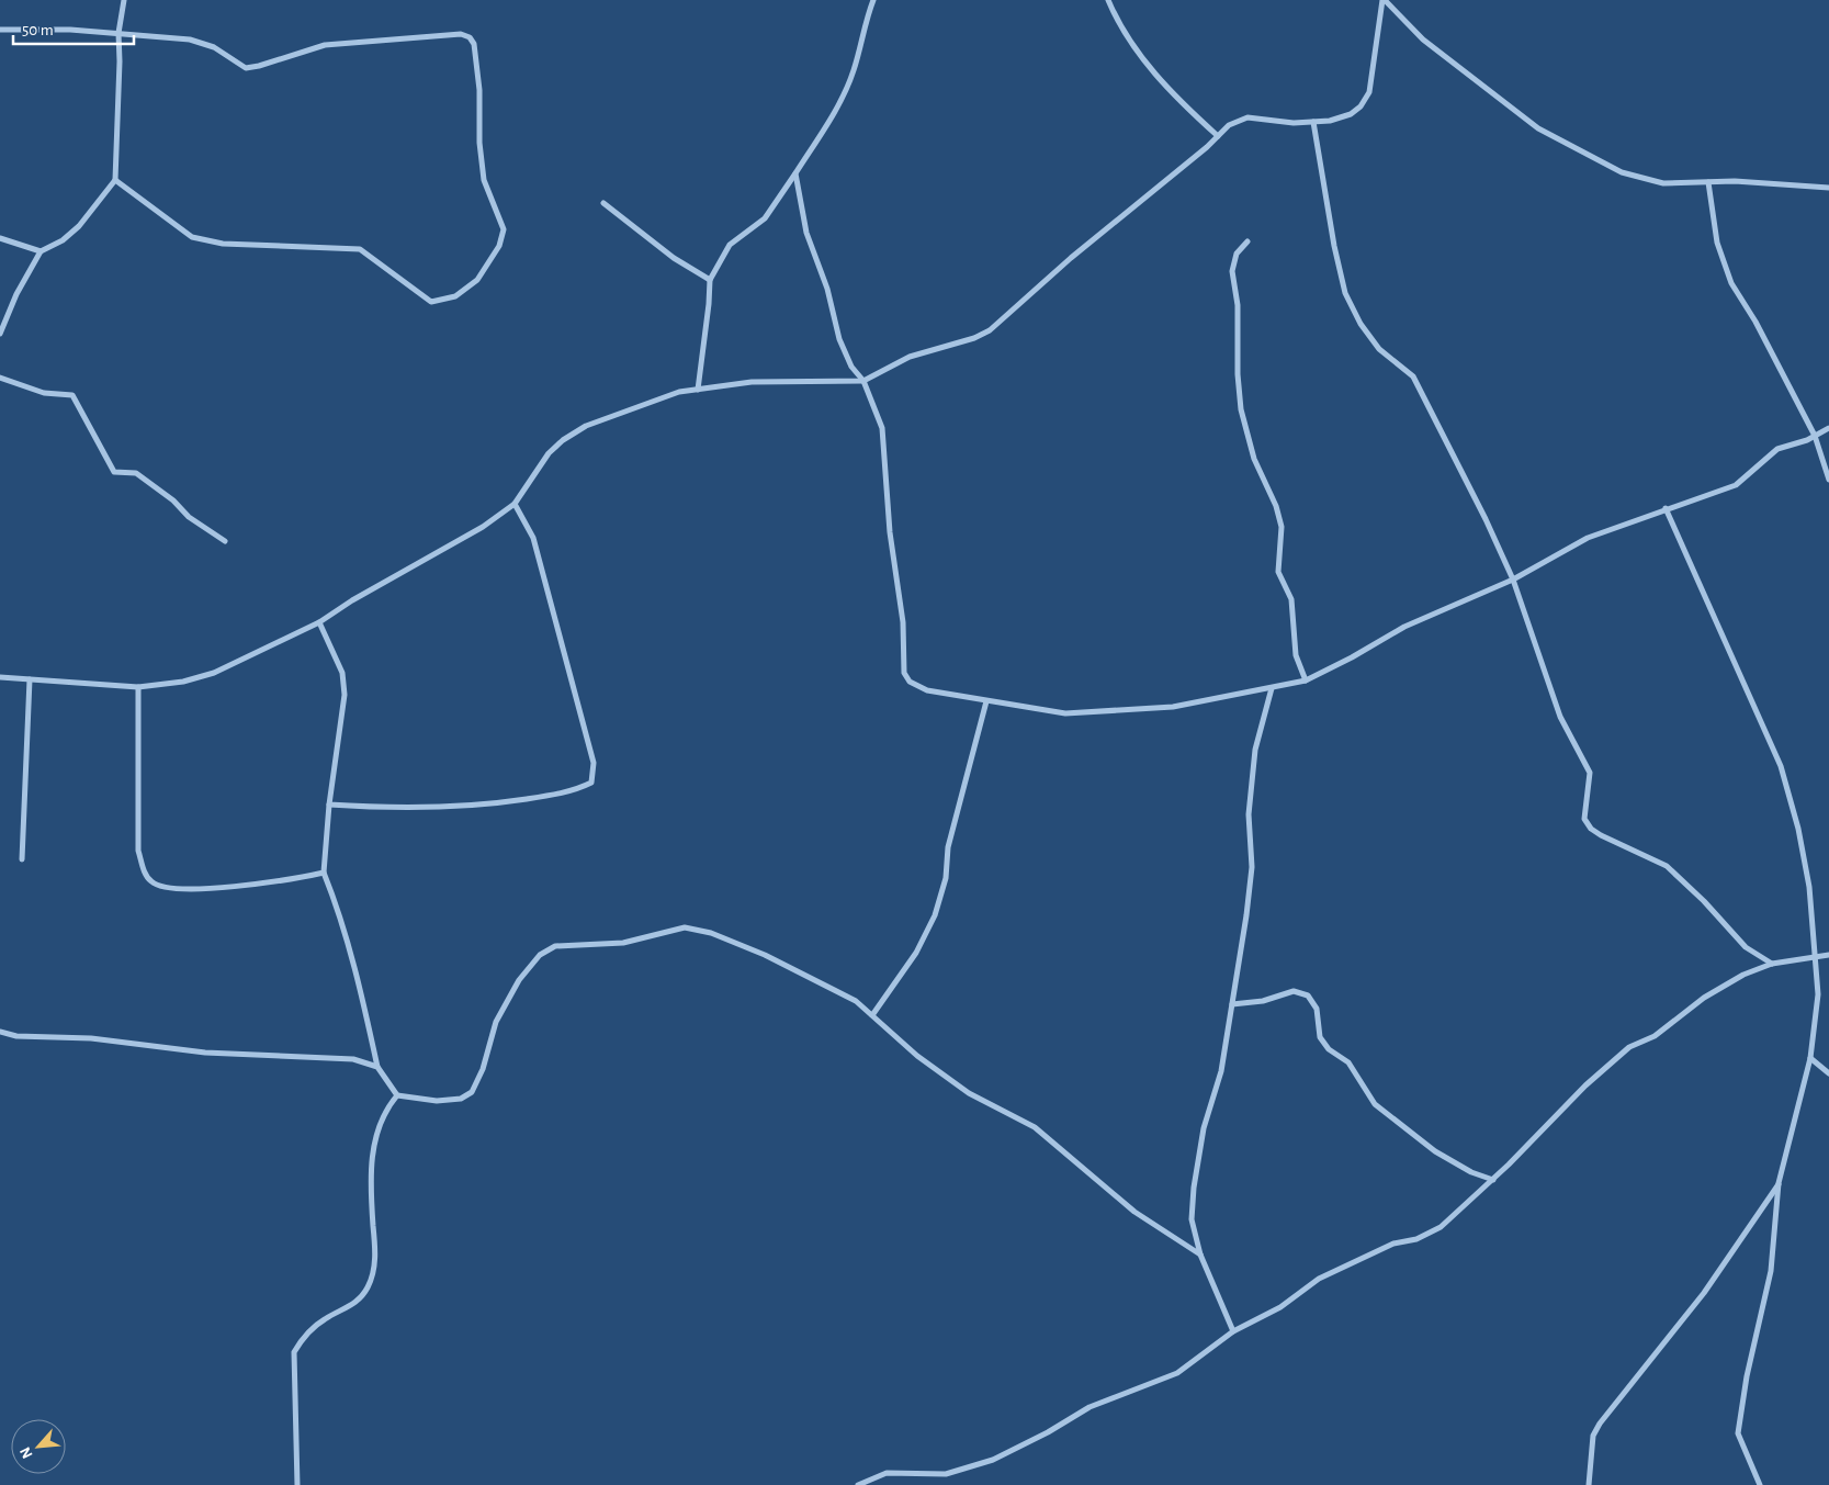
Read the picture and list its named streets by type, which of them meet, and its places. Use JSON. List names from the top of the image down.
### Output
{
  "scale_bar": "50 m",
  "north": "bottom left"
}
